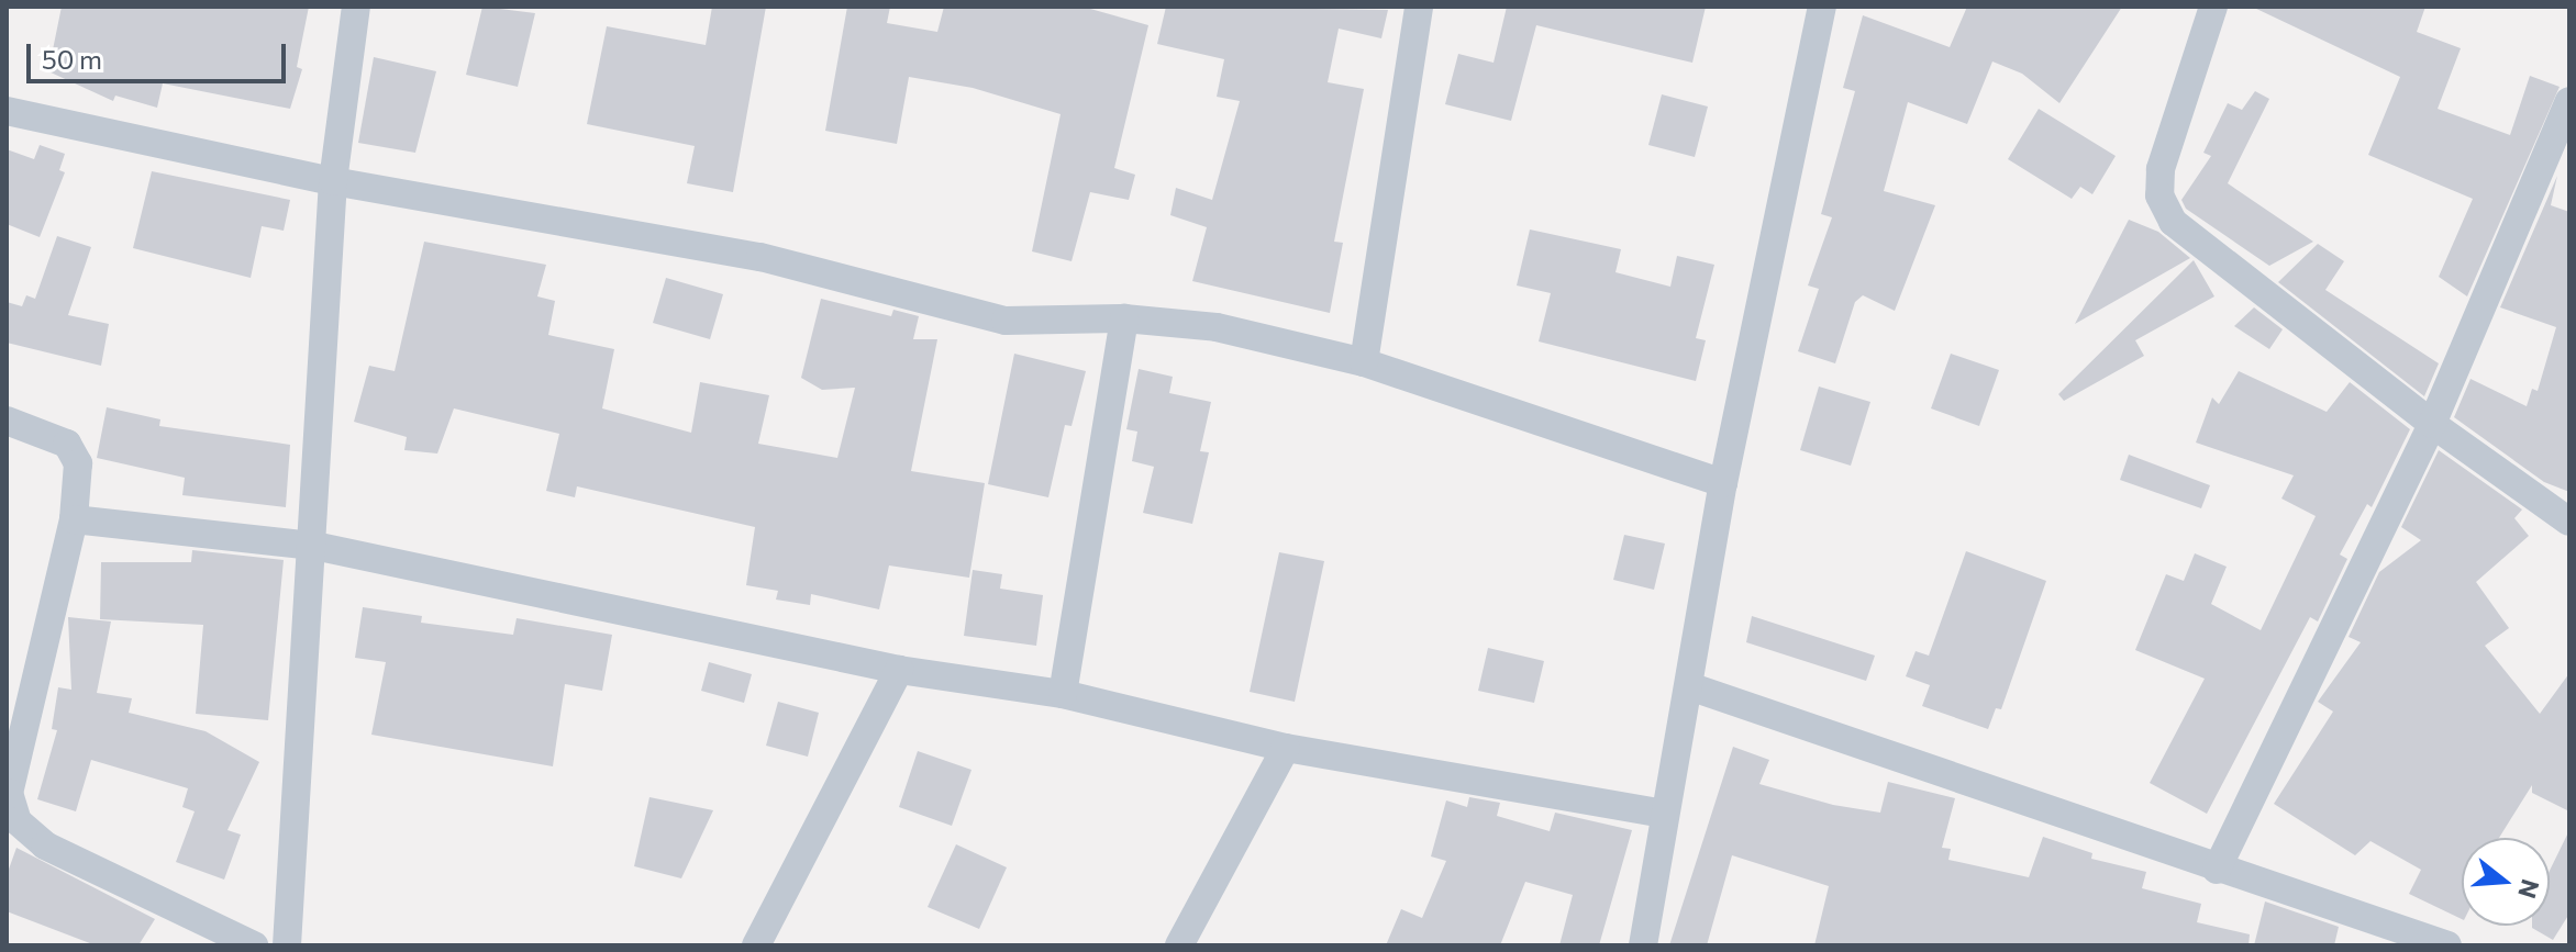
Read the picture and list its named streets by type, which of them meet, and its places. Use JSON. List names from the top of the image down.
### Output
{
  "scale_bar": "50 m",
  "north": "right"
}
